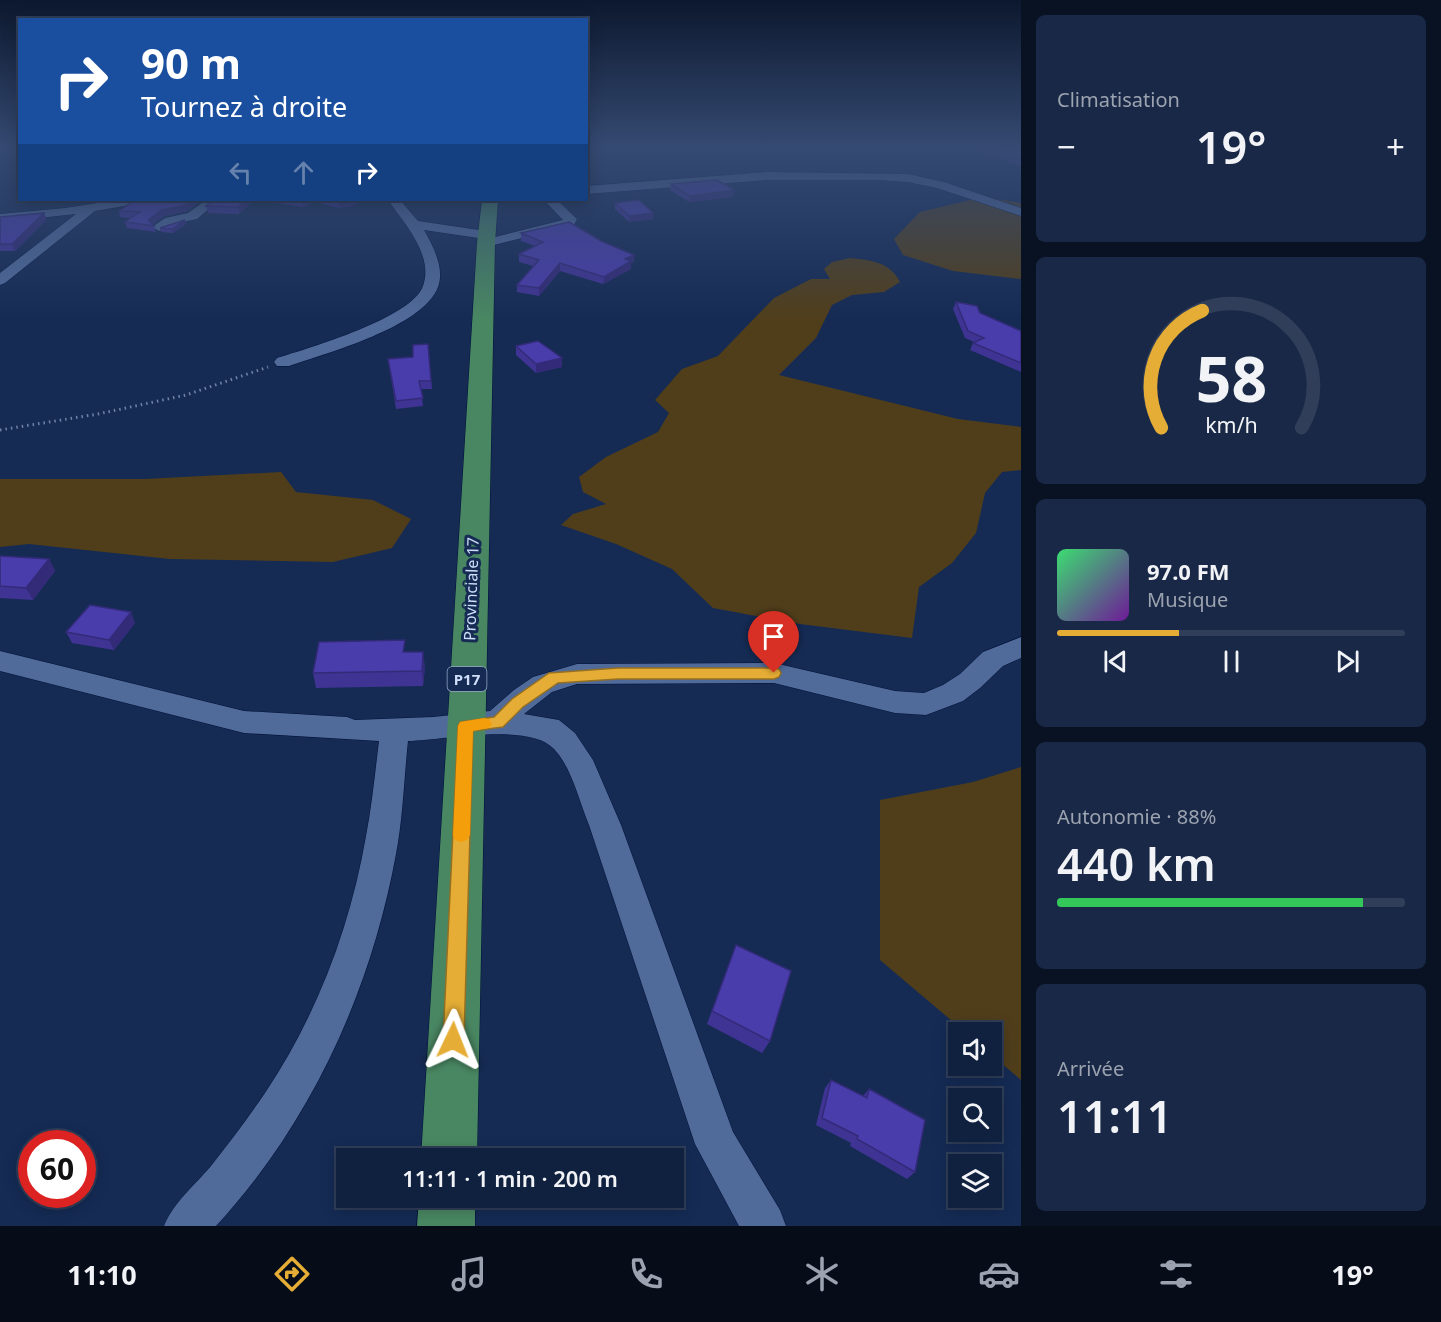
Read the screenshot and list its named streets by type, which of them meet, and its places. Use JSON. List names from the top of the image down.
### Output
{
  "streets": {
    "main road": ["Provinciale 17", "P17"]
  },
  "page": {
    "tile": [
      "Climatisation",
      ["Autonomie · 88%", "440 km"],
      ["Arrivée", "11:11"]
    ],
    "turn": ["90 m", "Tournez à droite"],
    "heat": ["−", "19°", "+"],
    "song": ["97.0 FM", "Musique"],
    "limit": "60",
    "trip": "11:11 · 1 min · 200 m",
    "tabs": ["11:10", "19°"],
    "gauge": ["58", "km/h"]
  }
}
